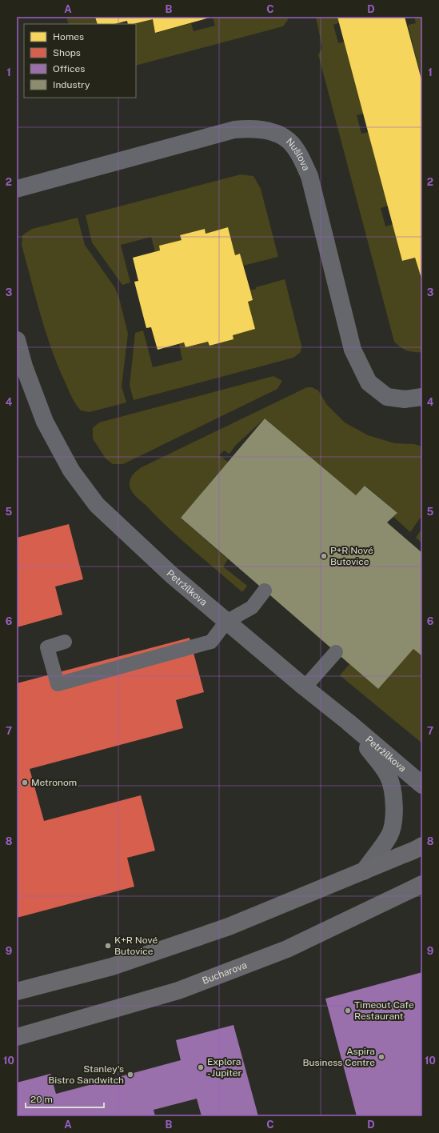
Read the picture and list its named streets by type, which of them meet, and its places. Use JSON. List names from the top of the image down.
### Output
{
  "streets": {
    "main road": ["Bucharova"],
    "street": ["Nušlova", "Petržílkova"]
  },
  "places": [
    "P+R Nové Butovice",
    "Metronom",
    "K+R Nové Butovice",
    "Timeout Cafe Restaurant",
    "Aspira Business Centre",
    "Explora - Jupiter",
    "Stanley's Bistro Sandwitch"
  ],
  "legend": [
    "Homes",
    "Shops",
    "Offices",
    "Industry"
  ],
  "scale_bar": "20 m",
  "grid": {
    "columns": [
      "A",
      "B",
      "C",
      "D"
    ],
    "rows": [
      "1",
      "2",
      "3",
      "4",
      "5",
      "6",
      "7",
      "8",
      "9",
      "10"
    ]
  }
}
